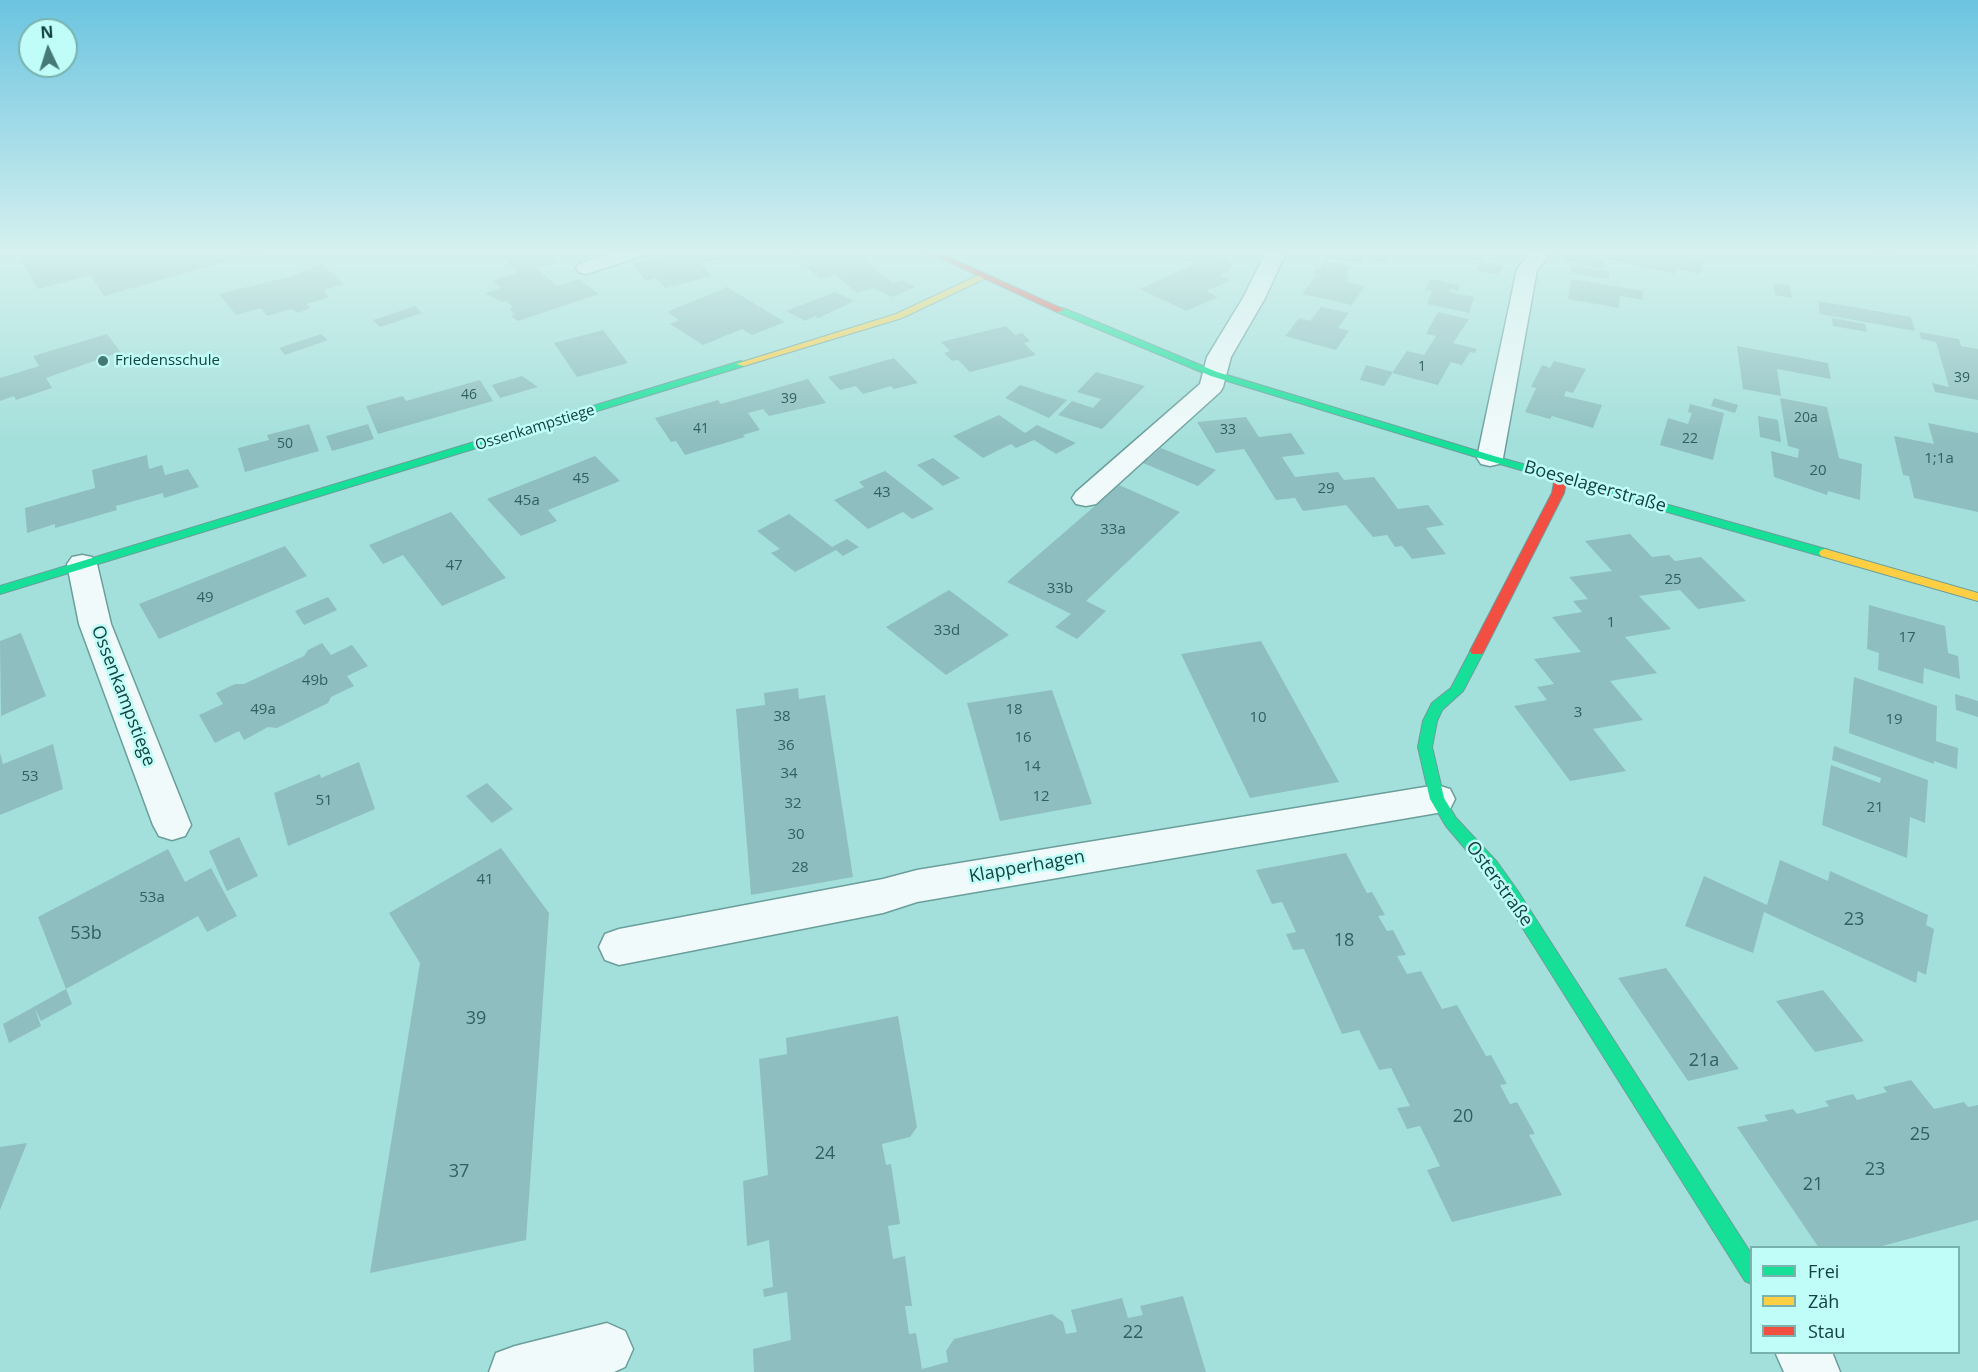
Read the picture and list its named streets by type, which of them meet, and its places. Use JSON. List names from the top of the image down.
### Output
{
  "streets": {
    "street": [
      "Ossenkampstiege",
      "Boeselagerstraße",
      "Klapperhagen",
      "Osterstraße"
    ]
  },
  "crossings": [
    ["Boeselagerstraße", "Osterstraße"],
    ["Klapperhagen", "Osterstraße"]
  ],
  "places": ["Friedensschule"],
  "house_numbers": [
    "1",
    "39",
    "46",
    "39",
    "20a",
    "41",
    "33",
    "22",
    "50",
    "1;1a",
    "20",
    "45",
    "29",
    "43",
    "45a",
    "33a",
    "47",
    "25",
    "33b",
    "49",
    "1",
    "33d",
    "17",
    "49b",
    "49a",
    "18",
    "3",
    "38",
    "10",
    "19",
    "16",
    "36",
    "14",
    "34",
    "53",
    "12",
    "51",
    "32",
    "21",
    "30",
    "28",
    "41",
    "53a",
    "23",
    "53b",
    "18",
    "39",
    "21a",
    "20",
    "25",
    "24",
    "23",
    "37",
    "21",
    "22"
  ],
  "legend": ["Frei", "Zäh", "Stau"],
  "north": "top"
}
